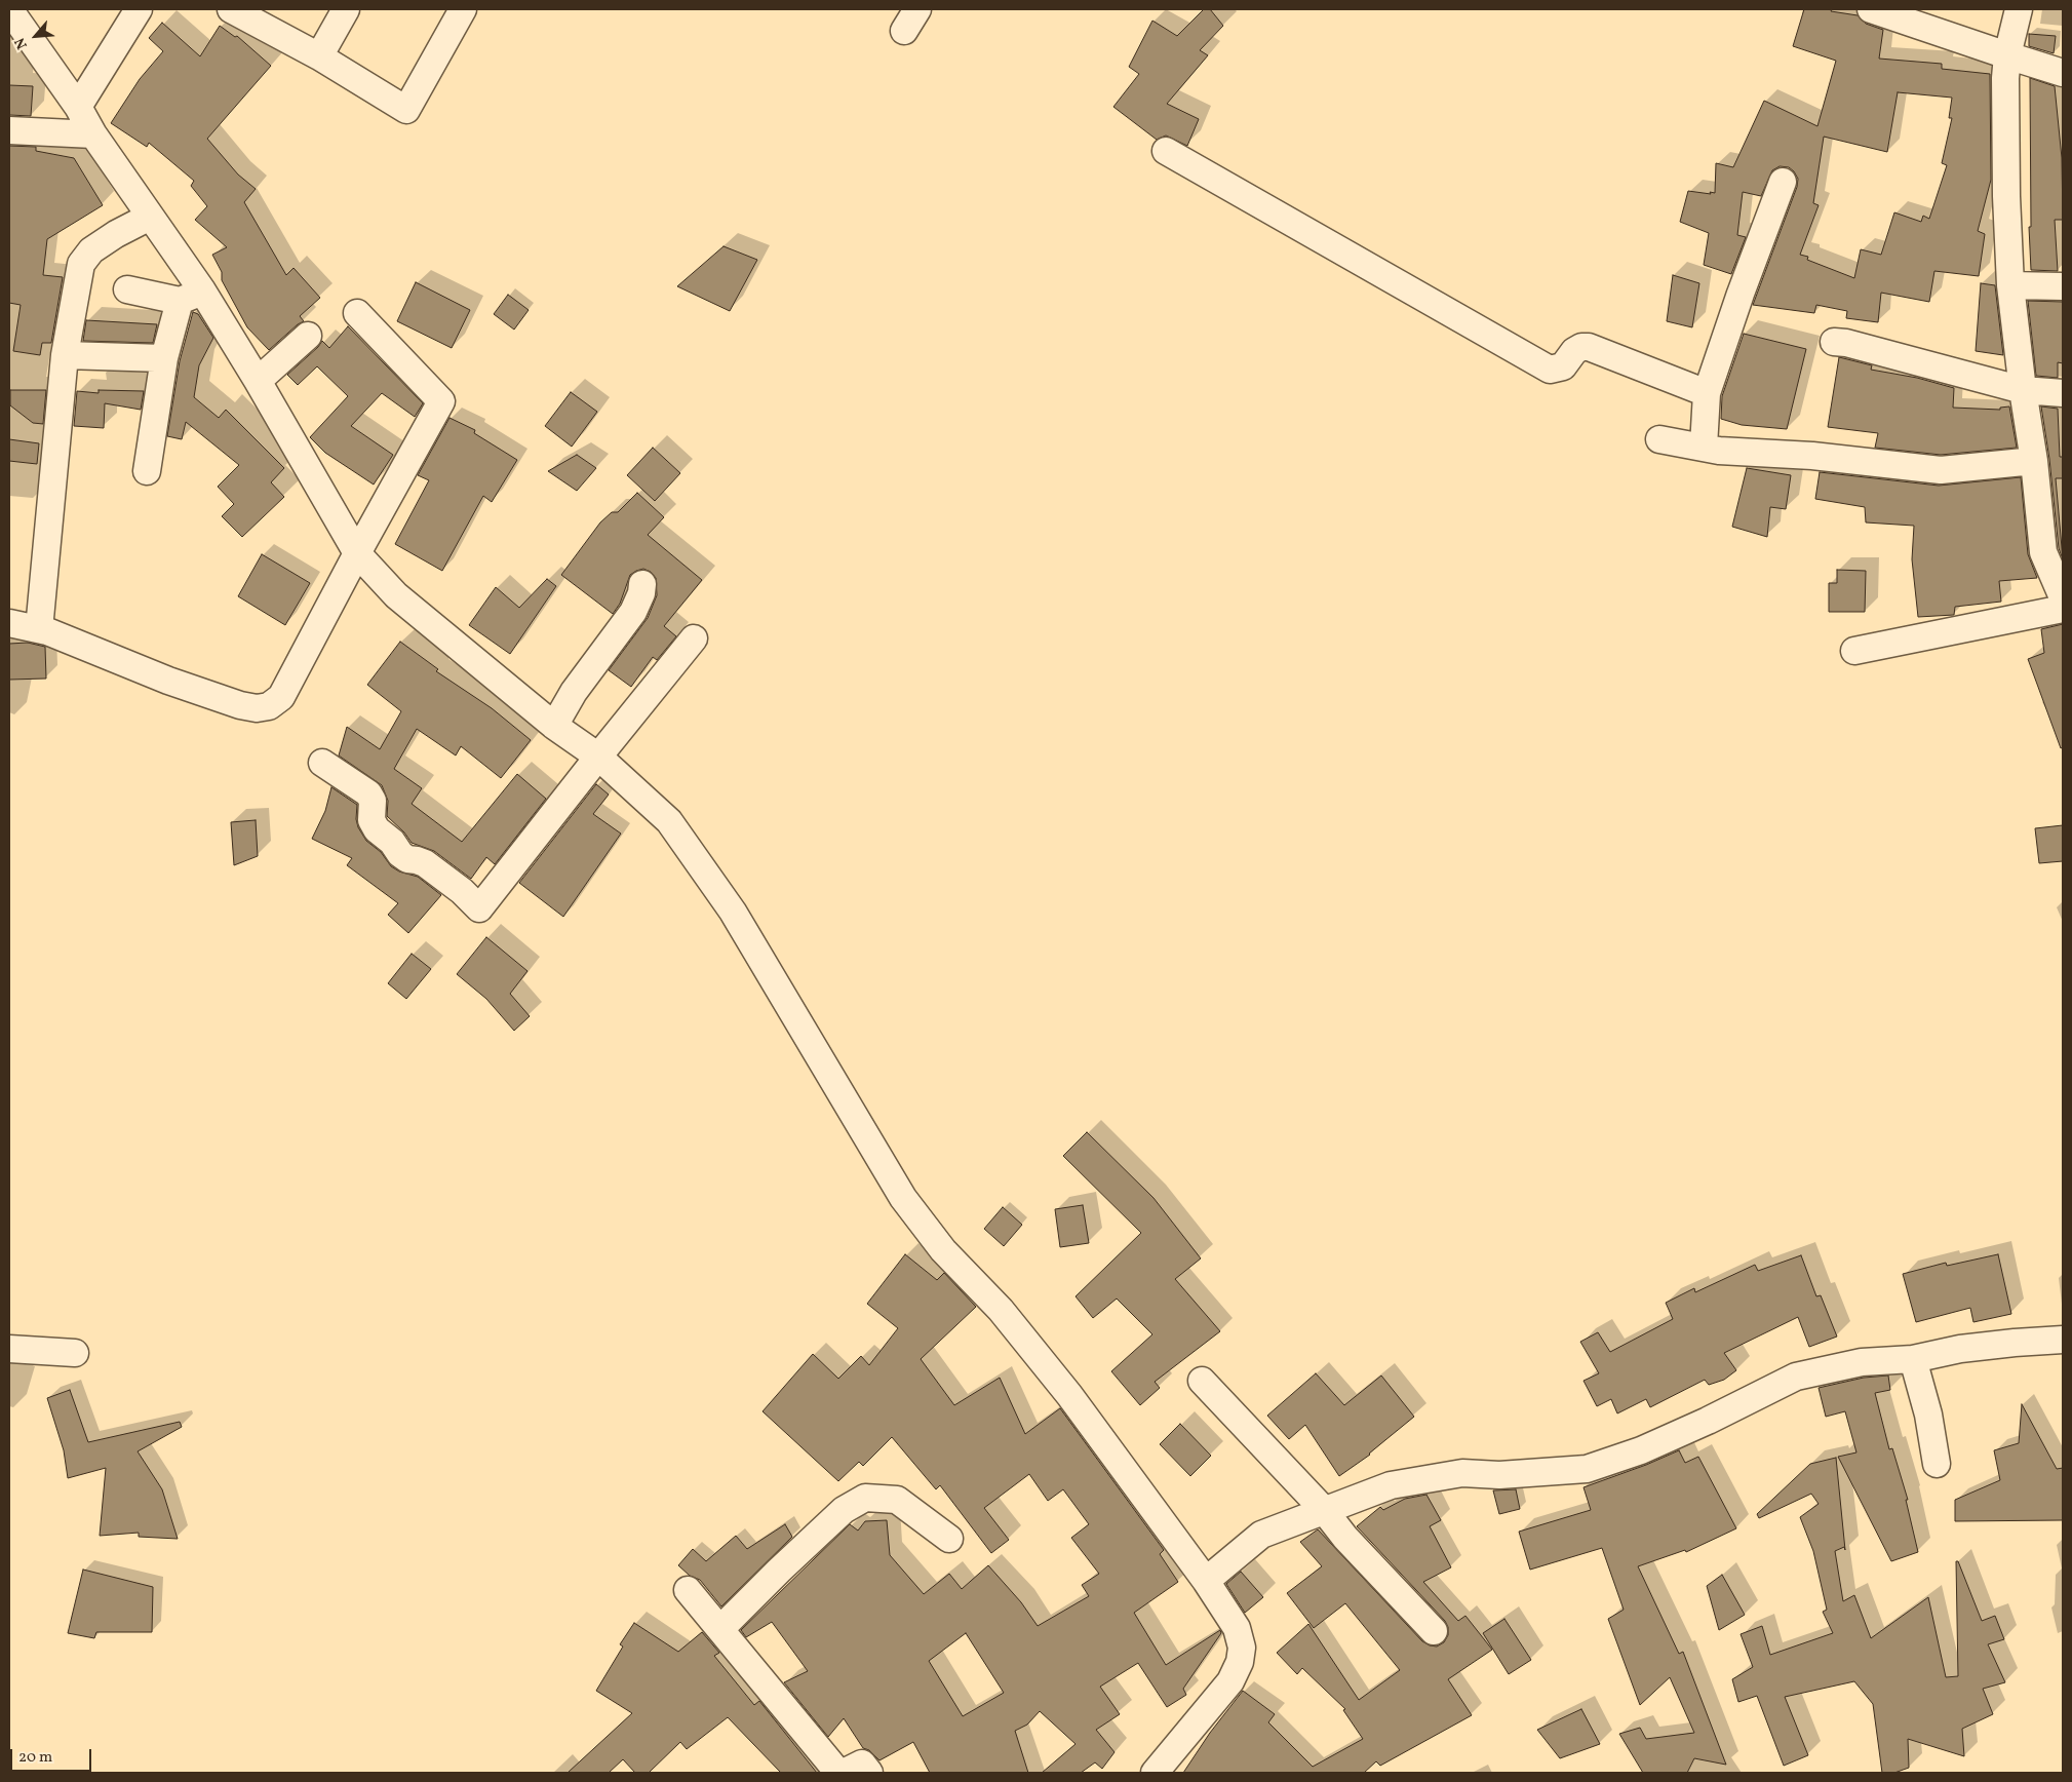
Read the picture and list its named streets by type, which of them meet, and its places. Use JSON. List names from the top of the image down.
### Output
{
  "scale_bar": "20 m",
  "north": "bottom left"
}
